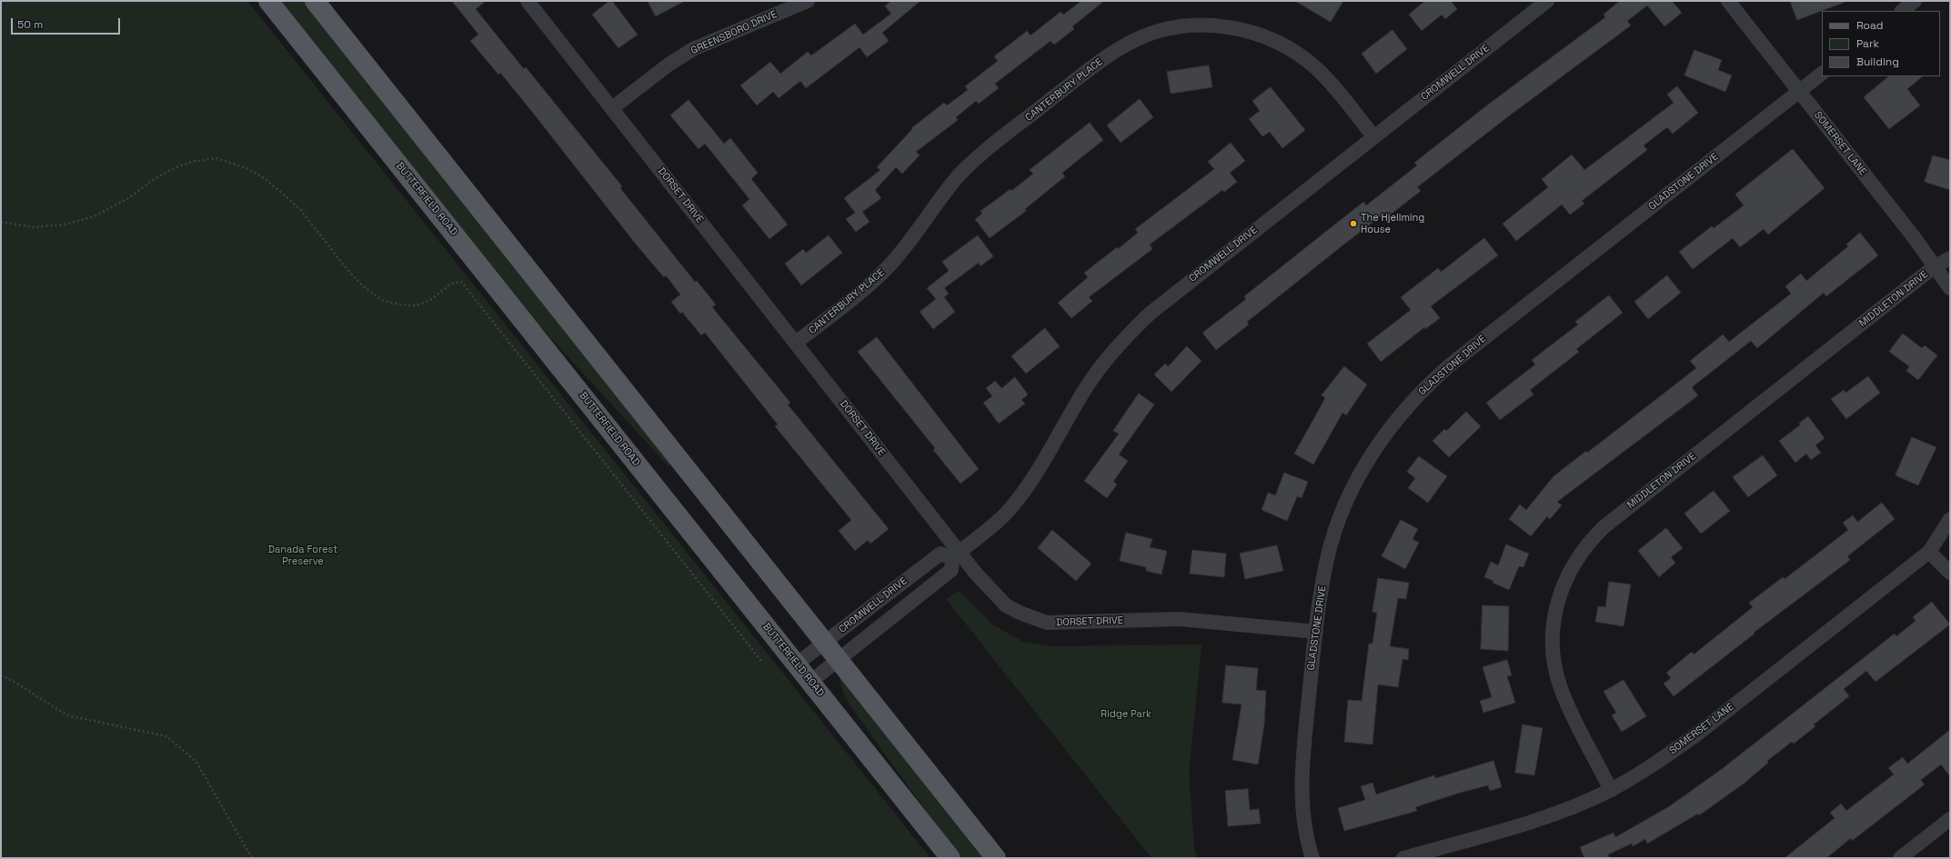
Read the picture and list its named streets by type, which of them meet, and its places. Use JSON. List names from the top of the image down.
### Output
{
  "streets": {
    "main road": ["BUTTERFIELD ROAD"],
    "street": [
      "GREENSBORO DRIVE",
      "CROMWELL DRIVE",
      "CANTERBURY PLACE",
      "SOMERSET LANE",
      "GLADSTONE DRIVE",
      "DORSET DRIVE",
      "MIDDLETON DRIVE"
    ]
  },
  "crossings": [
    ["GREENSBORO DRIVE", "DORSET DRIVE"],
    ["CROMWELL DRIVE", "CANTERBURY PLACE"],
    ["CROMWELL DRIVE", "DORSET DRIVE"],
    ["CROMWELL DRIVE", "BUTTERFIELD ROAD"],
    ["CANTERBURY PLACE", "DORSET DRIVE"],
    ["SOMERSET LANE", "GLADSTONE DRIVE"],
    ["SOMERSET LANE", "MIDDLETON DRIVE"],
    ["GLADSTONE DRIVE", "DORSET DRIVE"]
  ],
  "parks": ["Danada Forest Preserve", "Ridge Park"],
  "places": ["The Hjellming House"],
  "legend": ["Road", "Park", "Building"],
  "scale_bar": "50 m"
}
